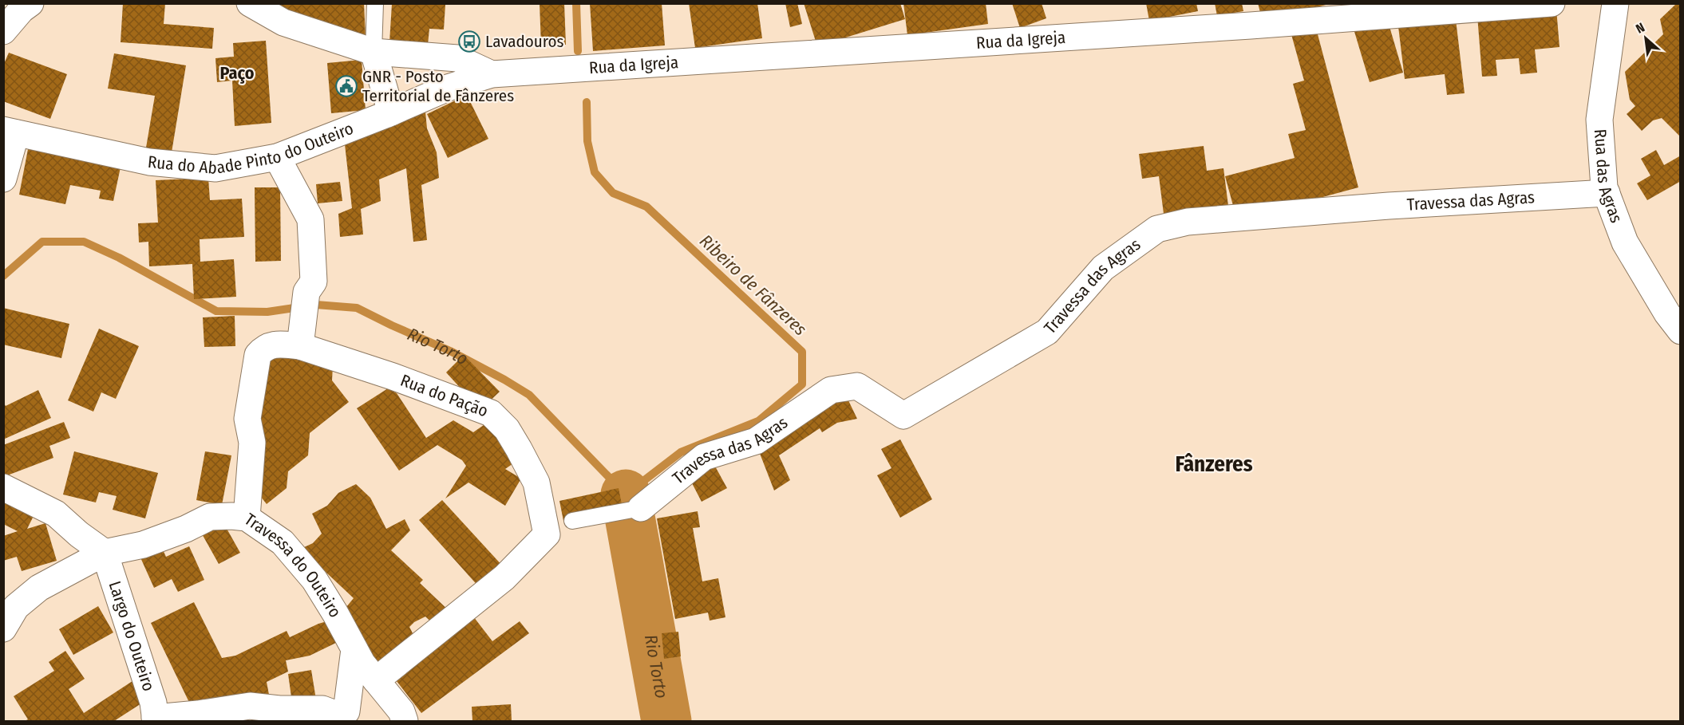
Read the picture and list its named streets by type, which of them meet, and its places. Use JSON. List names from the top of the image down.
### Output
{
  "streets": {
    "street": [
      "Rua da Igreja",
      "Rua do Abade Pinto do Outeiro",
      "Rua das Agras",
      "Travessa das Agras",
      "Rua do Pação",
      "Travessa do Outeiro",
      "Largo do Outeiro"
    ]
  },
  "crossings": [
    ["Rua da Igreja", "Rua do Abade Pinto do Outeiro"],
    ["Rua das Agras", "Travessa das Agras"],
    ["Rua do Pação", "Travessa do Outeiro"],
    ["Travessa do Outeiro", "Largo do Outeiro"]
  ],
  "districts": ["Paço", "Fânzeres"],
  "water": ["Ribeiro de Fânzeres", "Rio Torto"],
  "places": {
    "bus stop": ["Lavadouros"],
    "public building": ["GNR - Posto Territorial de Fânzeres"]
  },
  "north": "top left"
}
